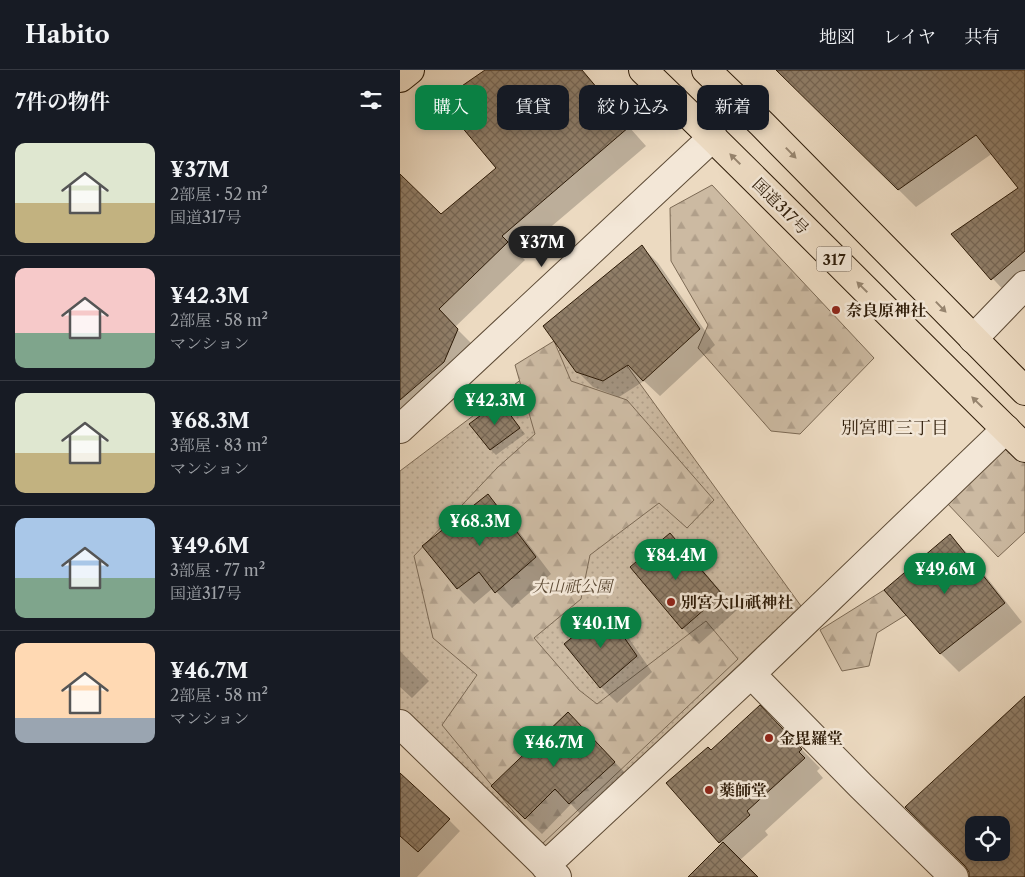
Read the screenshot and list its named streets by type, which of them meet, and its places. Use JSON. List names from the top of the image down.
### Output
{
  "streets": {
    "main road": ["国道317号", "317"]
  },
  "districts": ["別宮町三丁目"],
  "parks": ["大山祇公園"],
  "places": [
    "奈良原神社",
    "別宮大山祇神社",
    "金毘羅堂",
    "薬師堂"
  ],
  "page": {
    "header": "Habito",
    "nav": ["地図", "レイヤ", "共有"],
    "heading": "7件の物件",
    "chip": [
      "購入",
      "賃貸",
      "絞り込み",
      "新着"
    ],
    "list": [
      {
        "name": "¥37M",
        "note": "2部屋 · 52 m² · 国道317号"
      },
      {
        "name": "¥42.3M",
        "note": "2部屋 · 58 m² · マンション"
      },
      {
        "name": "¥68.3M",
        "note": "3部屋 · 83 m² · マンション"
      },
      {
        "name": "¥49.6M",
        "note": "3部屋 · 77 m² · 国道317号"
      },
      {
        "name": "¥46.7M",
        "note": "2部屋 · 58 m² · マンション"
      }
    ],
    "price": [
      "¥37M",
      "¥42.3M",
      "¥68.3M",
      "¥84.4M",
      "¥49.6M",
      "¥40.1M",
      "¥46.7M"
    ]
  }
}
